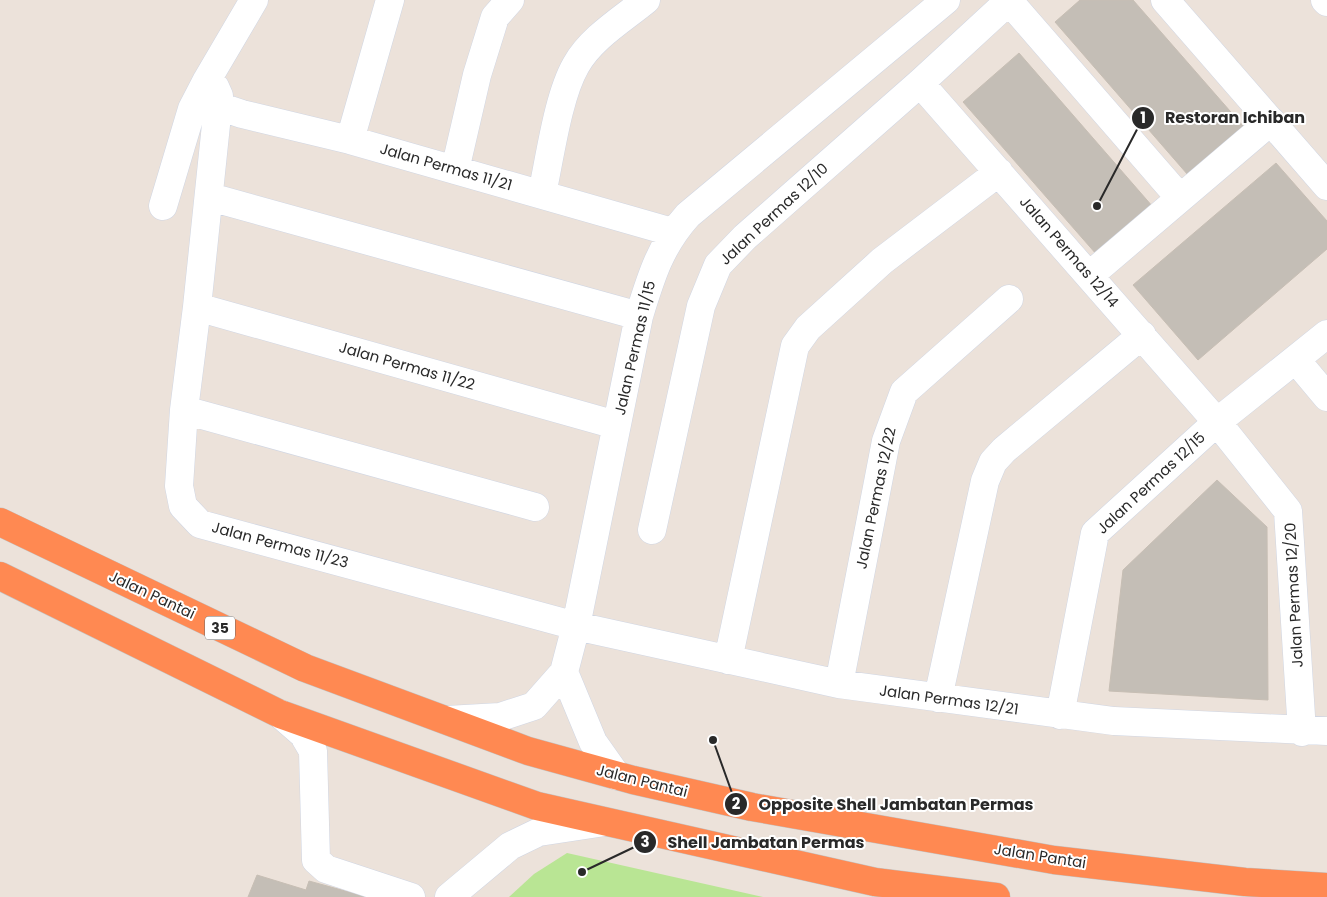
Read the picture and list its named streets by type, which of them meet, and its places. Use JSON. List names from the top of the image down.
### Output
{
  "streets": {
    "highway": ["Jalan Pantai", "35"],
    "street": [
      "Jalan Permas 11/21",
      "Jalan Permas 12/10",
      "Jalan Permas 12/14",
      "Jalan Permas 11/15",
      "Jalan Permas 11/22",
      "Jalan Permas 12/15",
      "Jalan Permas 12/22",
      "Jalan Permas 11/23",
      "Jalan Permas 12/20",
      "Jalan Permas 12/21"
    ]
  },
  "crossings": [
    ["Jalan Permas 11/21", "Jalan Permas 11/15"],
    ["Jalan Permas 11/21", "Jalan Permas 11/23"],
    ["Jalan Permas 12/10", "Jalan Permas 12/14"],
    ["Jalan Permas 12/14", "Jalan Permas 12/15"],
    ["Jalan Permas 12/14", "Jalan Permas 12/20"],
    ["Jalan Permas 11/15", "Jalan Permas 11/22"],
    ["Jalan Permas 11/15", "Jalan Permas 11/23"],
    ["Jalan Permas 11/15", "Jalan Pantai"],
    ["Jalan Permas 11/15", "Jalan Permas 12/21"],
    ["Jalan Permas 11/22", "Jalan Permas 11/23"],
    ["Jalan Permas 12/15", "Jalan Permas 12/20"],
    ["Jalan Permas 12/15", "Jalan Permas 12/21"],
    ["Jalan Permas 12/22", "Jalan Permas 12/21"],
    ["Jalan Permas 11/23", "Jalan Permas 12/21"],
    ["Jalan Permas 12/20", "Jalan Permas 12/21"]
  ],
  "places": ["Restoran Ichiban", "Opposite Shell Jambatan Permas", "Shell Jambatan Permas"]
}
